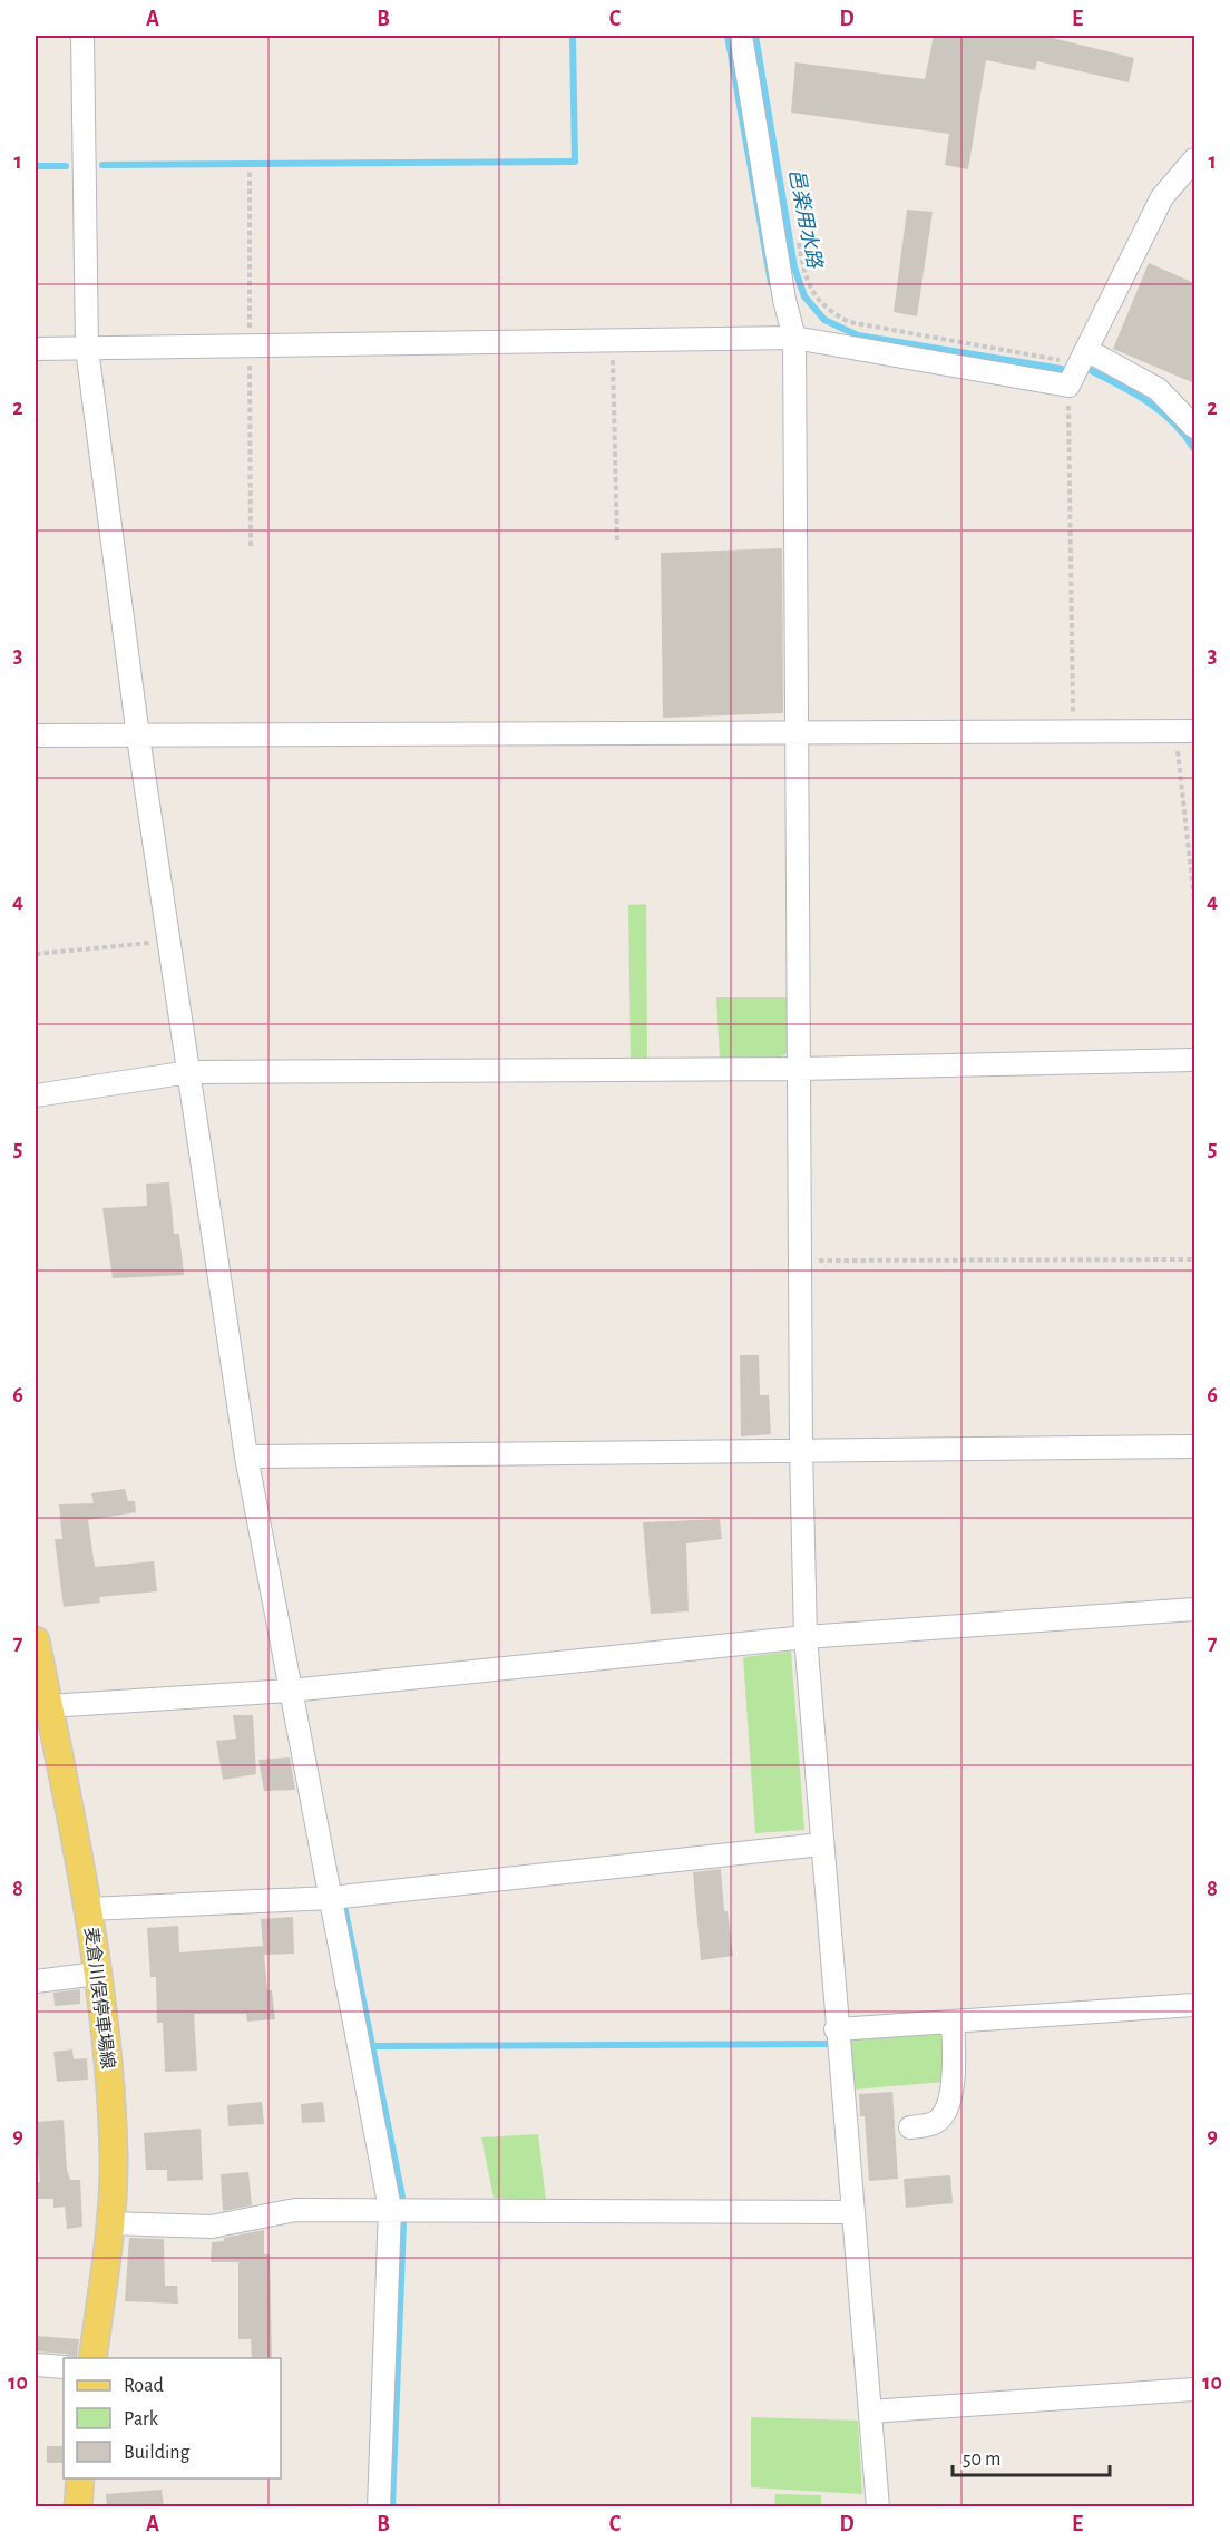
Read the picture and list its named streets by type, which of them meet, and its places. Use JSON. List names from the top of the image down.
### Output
{
  "streets": {
    "main road": ["麦倉川俣停車場線"]
  },
  "water": ["邑楽用水路"],
  "legend": ["Road", "Park", "Building"],
  "scale_bar": "50 m",
  "grid": {
    "columns": [
      "A",
      "B",
      "C",
      "D",
      "E"
    ],
    "rows": [
      "1",
      "2",
      "3",
      "4",
      "5",
      "6",
      "7",
      "8",
      "9",
      "10"
    ]
  }
}
